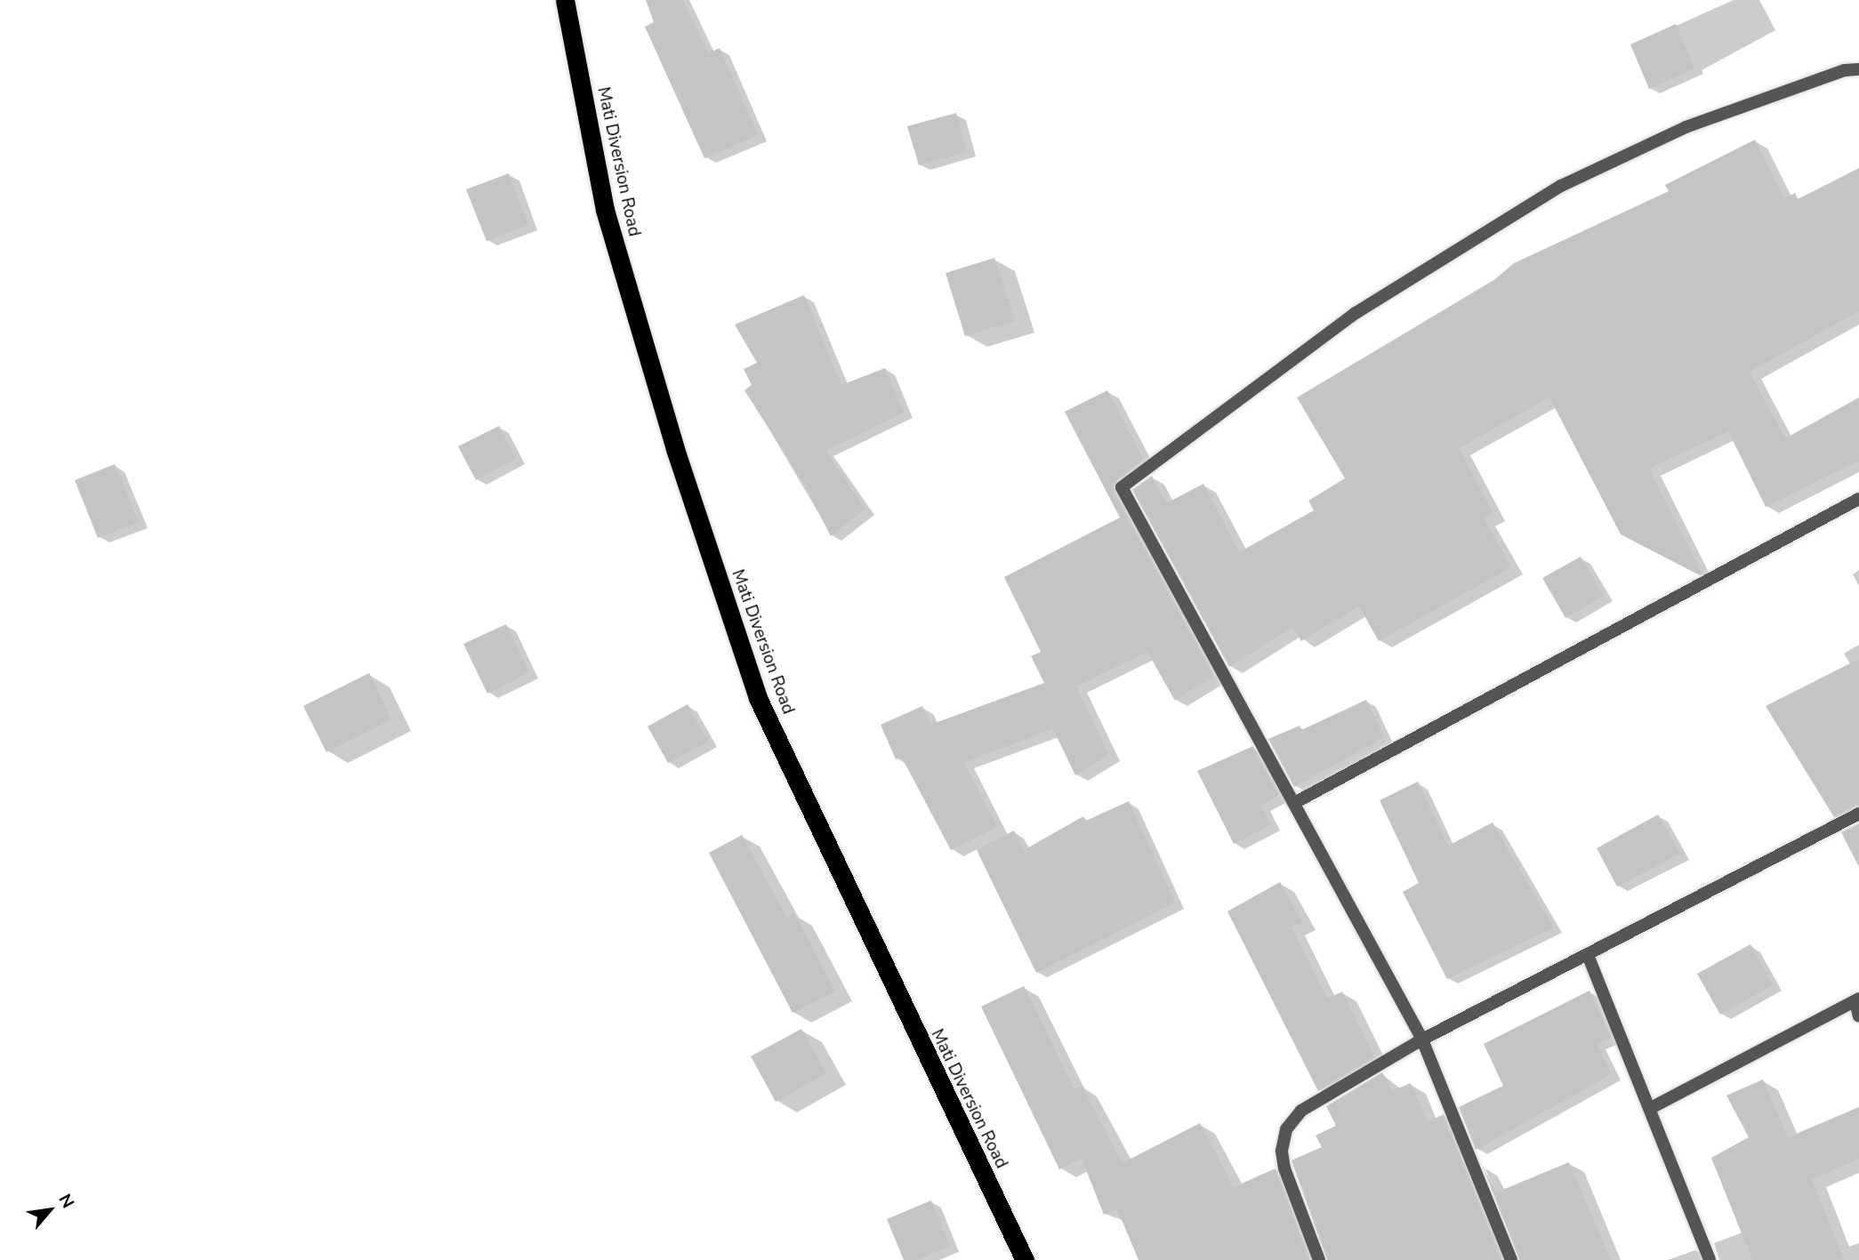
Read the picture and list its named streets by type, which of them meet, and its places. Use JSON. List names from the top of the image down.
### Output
{
  "streets": {
    "highway": ["Mati Diversion Road"]
  },
  "north": "top right"
}
